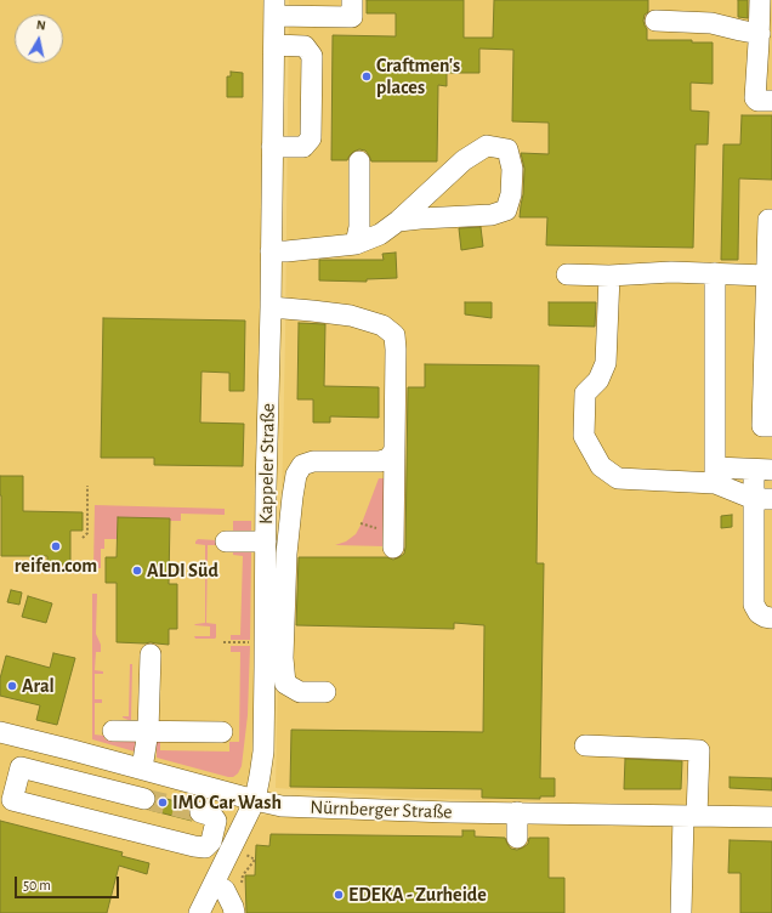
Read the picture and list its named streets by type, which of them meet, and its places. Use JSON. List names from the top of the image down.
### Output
{
  "streets": {
    "street": ["Kappeler Straße", "Nürnberger Straße"]
  },
  "crossings": [
    ["Kappeler Straße", "Nürnberger Straße"]
  ],
  "places": [
    "Craftmen's places",
    "reifen.com",
    "ALDI Süd",
    "Aral",
    "IMO Car Wash",
    "EDEKA - Zurheide"
  ],
  "scale_bar": "50 m",
  "north": "top"
}
